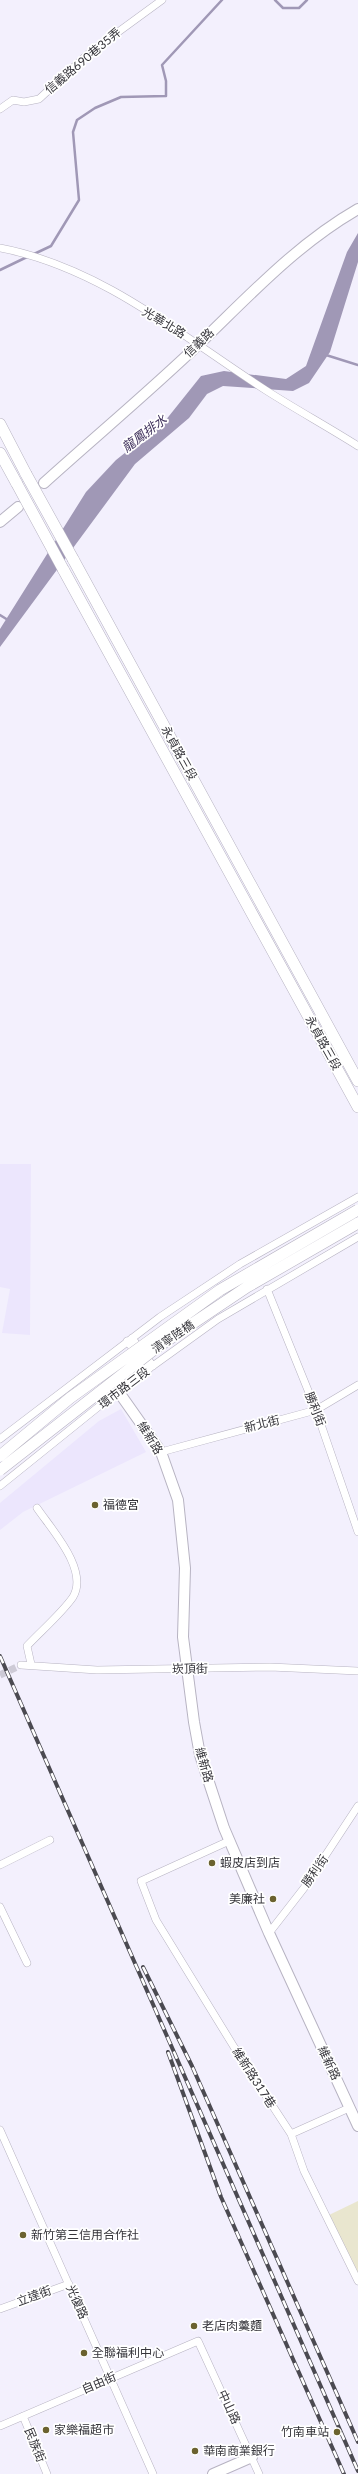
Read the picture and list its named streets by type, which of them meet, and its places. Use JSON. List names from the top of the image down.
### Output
{
  "streets": {
    "main road": ["永貞路三段", "清寧陸橋"],
    "street": [
      "信義路690巷35弄",
      "光華北路",
      "信義路",
      "環市路三段",
      "勝利街",
      "新北街",
      "維新路",
      "崁頂街",
      "維新路317巷",
      "立達街",
      "光復路",
      "自由街",
      "中山路",
      "民族街"
    ]
  },
  "crossings": [
    ["光華北路", "信義路"],
    ["環市路三段", "勝利街"],
    ["環市路三段", "維新路"],
    ["勝利街", "新北街"],
    ["勝利街", "維新路"],
    ["新北街", "維新路"],
    ["維新路", "崁頂街"],
    ["維新路", "維新路317巷"],
    ["立達街", "光復路"],
    ["光復路", "自由街"],
    ["自由街", "中山路"],
    ["自由街", "民族街"]
  ],
  "water": ["龍鳳排水"],
  "places": [
    "福德宮",
    "蝦皮店到店",
    "美廉社",
    "新竹第三信用合作社",
    "老店肉羮麵",
    "全聯福利中心",
    "家樂福超市",
    "竹南車站",
    "華南商業銀行"
  ]
}
